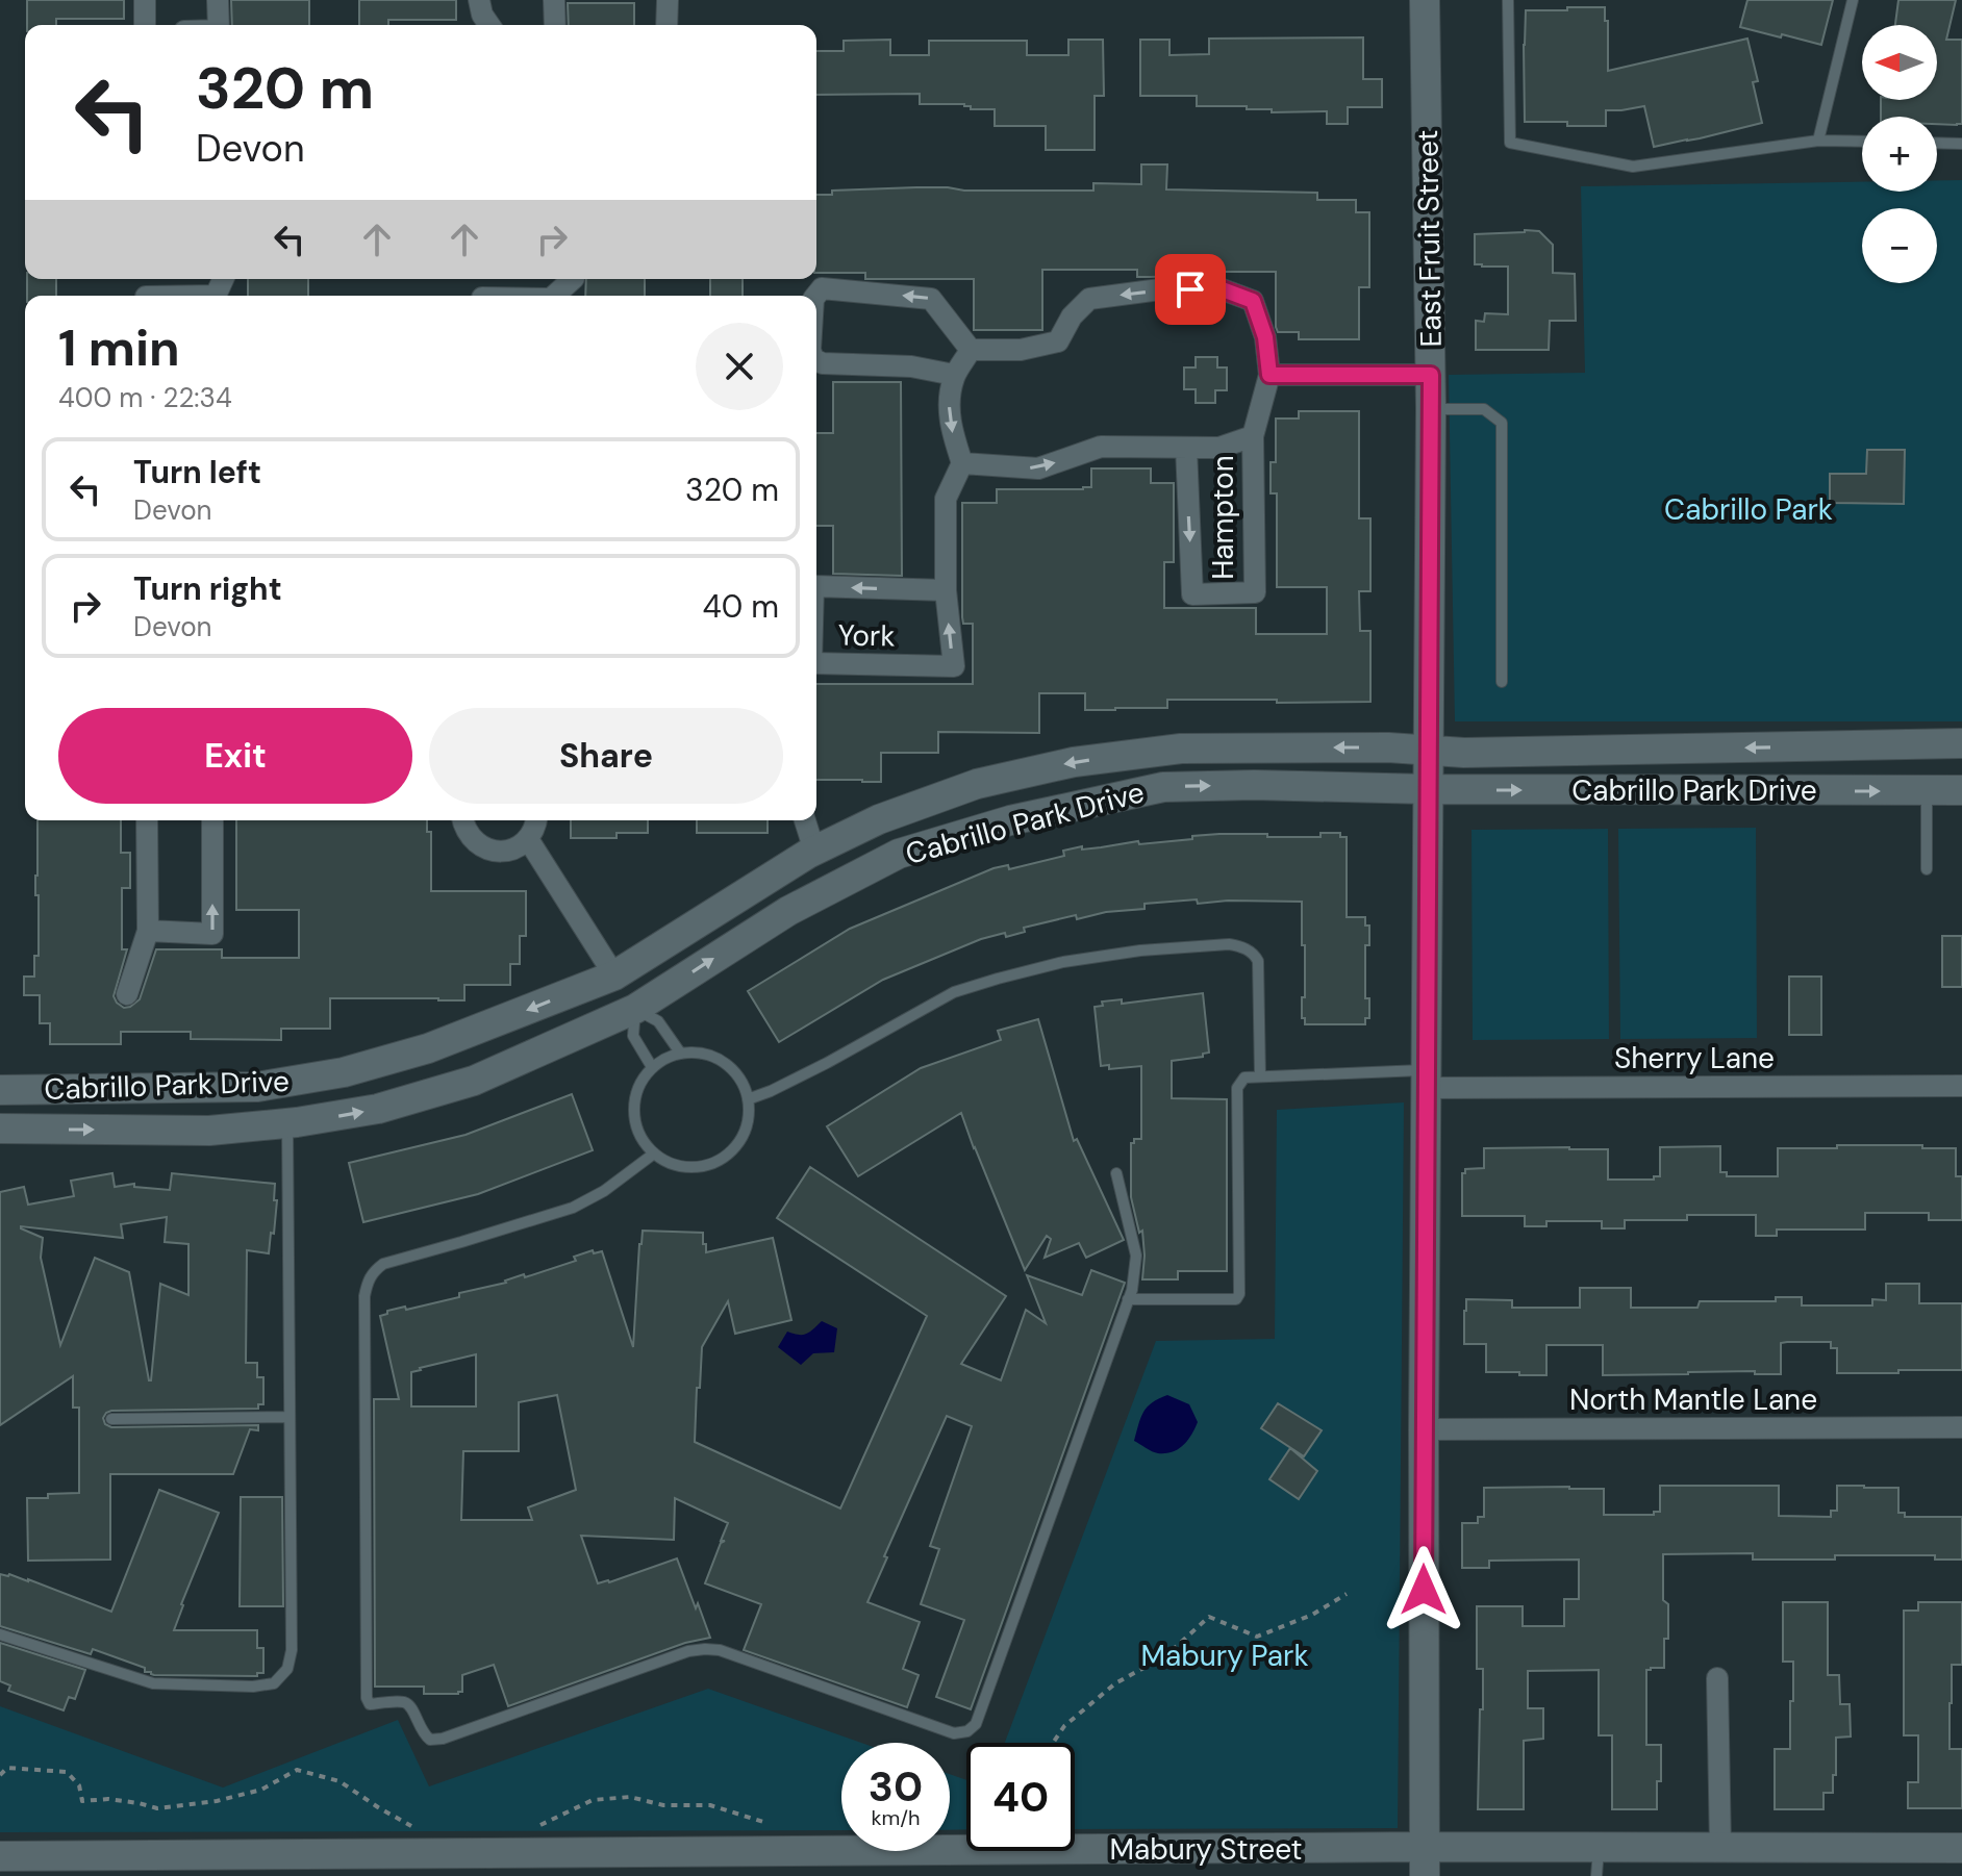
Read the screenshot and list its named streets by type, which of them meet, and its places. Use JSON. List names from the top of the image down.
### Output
{
  "streets": {
    "street": [
      "East Fruit Street",
      "Hampton",
      "York",
      "Cabrillo Park Drive",
      "Sherry Lane",
      "North Mantle Lane",
      "Mabury Street"
    ]
  },
  "crossings": [
    ["East Fruit Street", "Cabrillo Park Drive"],
    ["East Fruit Street", "Sherry Lane"],
    ["East Fruit Street", "North Mantle Lane"],
    ["East Fruit Street", "Mabury Street"]
  ],
  "parks": ["Cabrillo Park", "Mabury Park"],
  "north": "left",
  "page": {
    "map_buttons": ["+", "−"],
    "turn": ["320 m", "Devon"],
    "heading": ["1 min", "400 m · 22:34"],
    "list": [
      {
        "name": "Turn left",
        "note": "Devon",
        "value": "320 m"
      },
      {
        "name": "Turn right",
        "note": "Devon",
        "value": "40 m"
      }
    ],
    "buttons": ["Exit", "Share"],
    "speed": "30 km/h",
    "limit": "40"
  }
}
